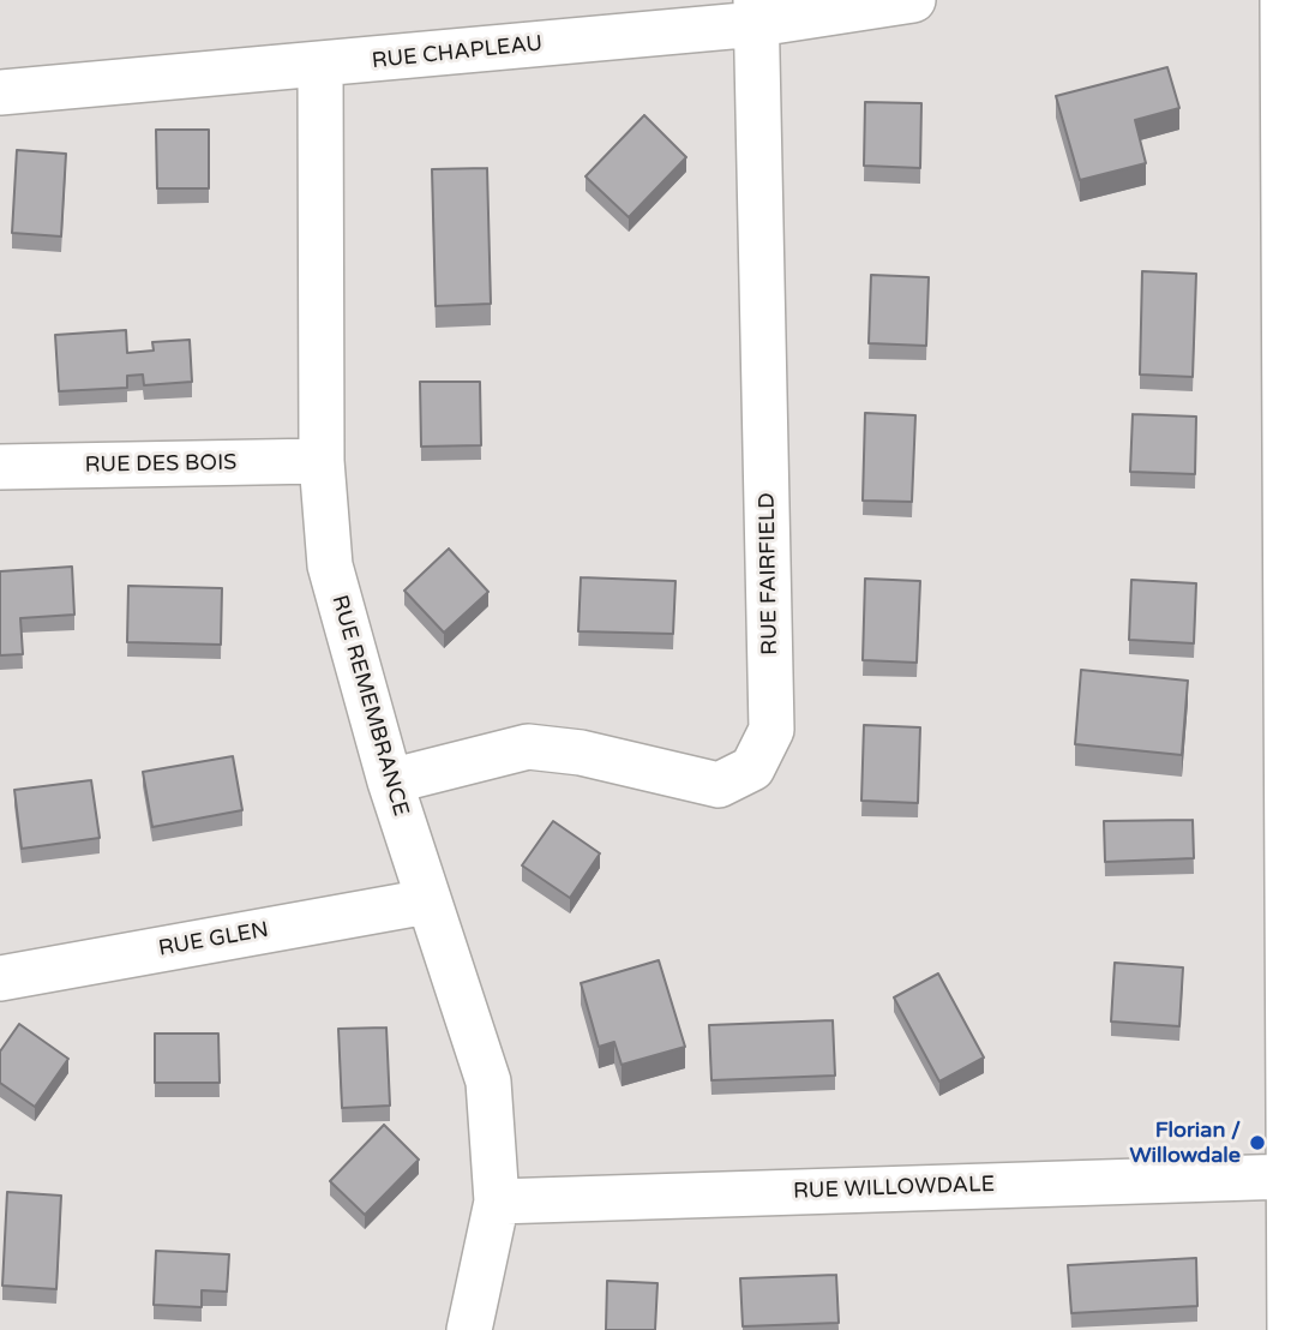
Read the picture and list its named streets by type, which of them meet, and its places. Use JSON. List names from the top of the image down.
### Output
{
  "streets": {
    "street": [
      "RUE CHAPLEAU",
      "RUE DES BOIS",
      "RUE FAIRFIELD",
      "RUE REMEMBRANCE",
      "RUE GLEN",
      "RUE WILLOWDALE"
    ]
  },
  "crossings": [
    ["RUE CHAPLEAU", "RUE FAIRFIELD"],
    ["RUE CHAPLEAU", "RUE REMEMBRANCE"],
    ["RUE DES BOIS", "RUE REMEMBRANCE"],
    ["RUE FAIRFIELD", "RUE REMEMBRANCE"],
    ["RUE REMEMBRANCE", "RUE GLEN"],
    ["RUE REMEMBRANCE", "RUE WILLOWDALE"]
  ],
  "places": ["Florian / Willowdale"]
}
